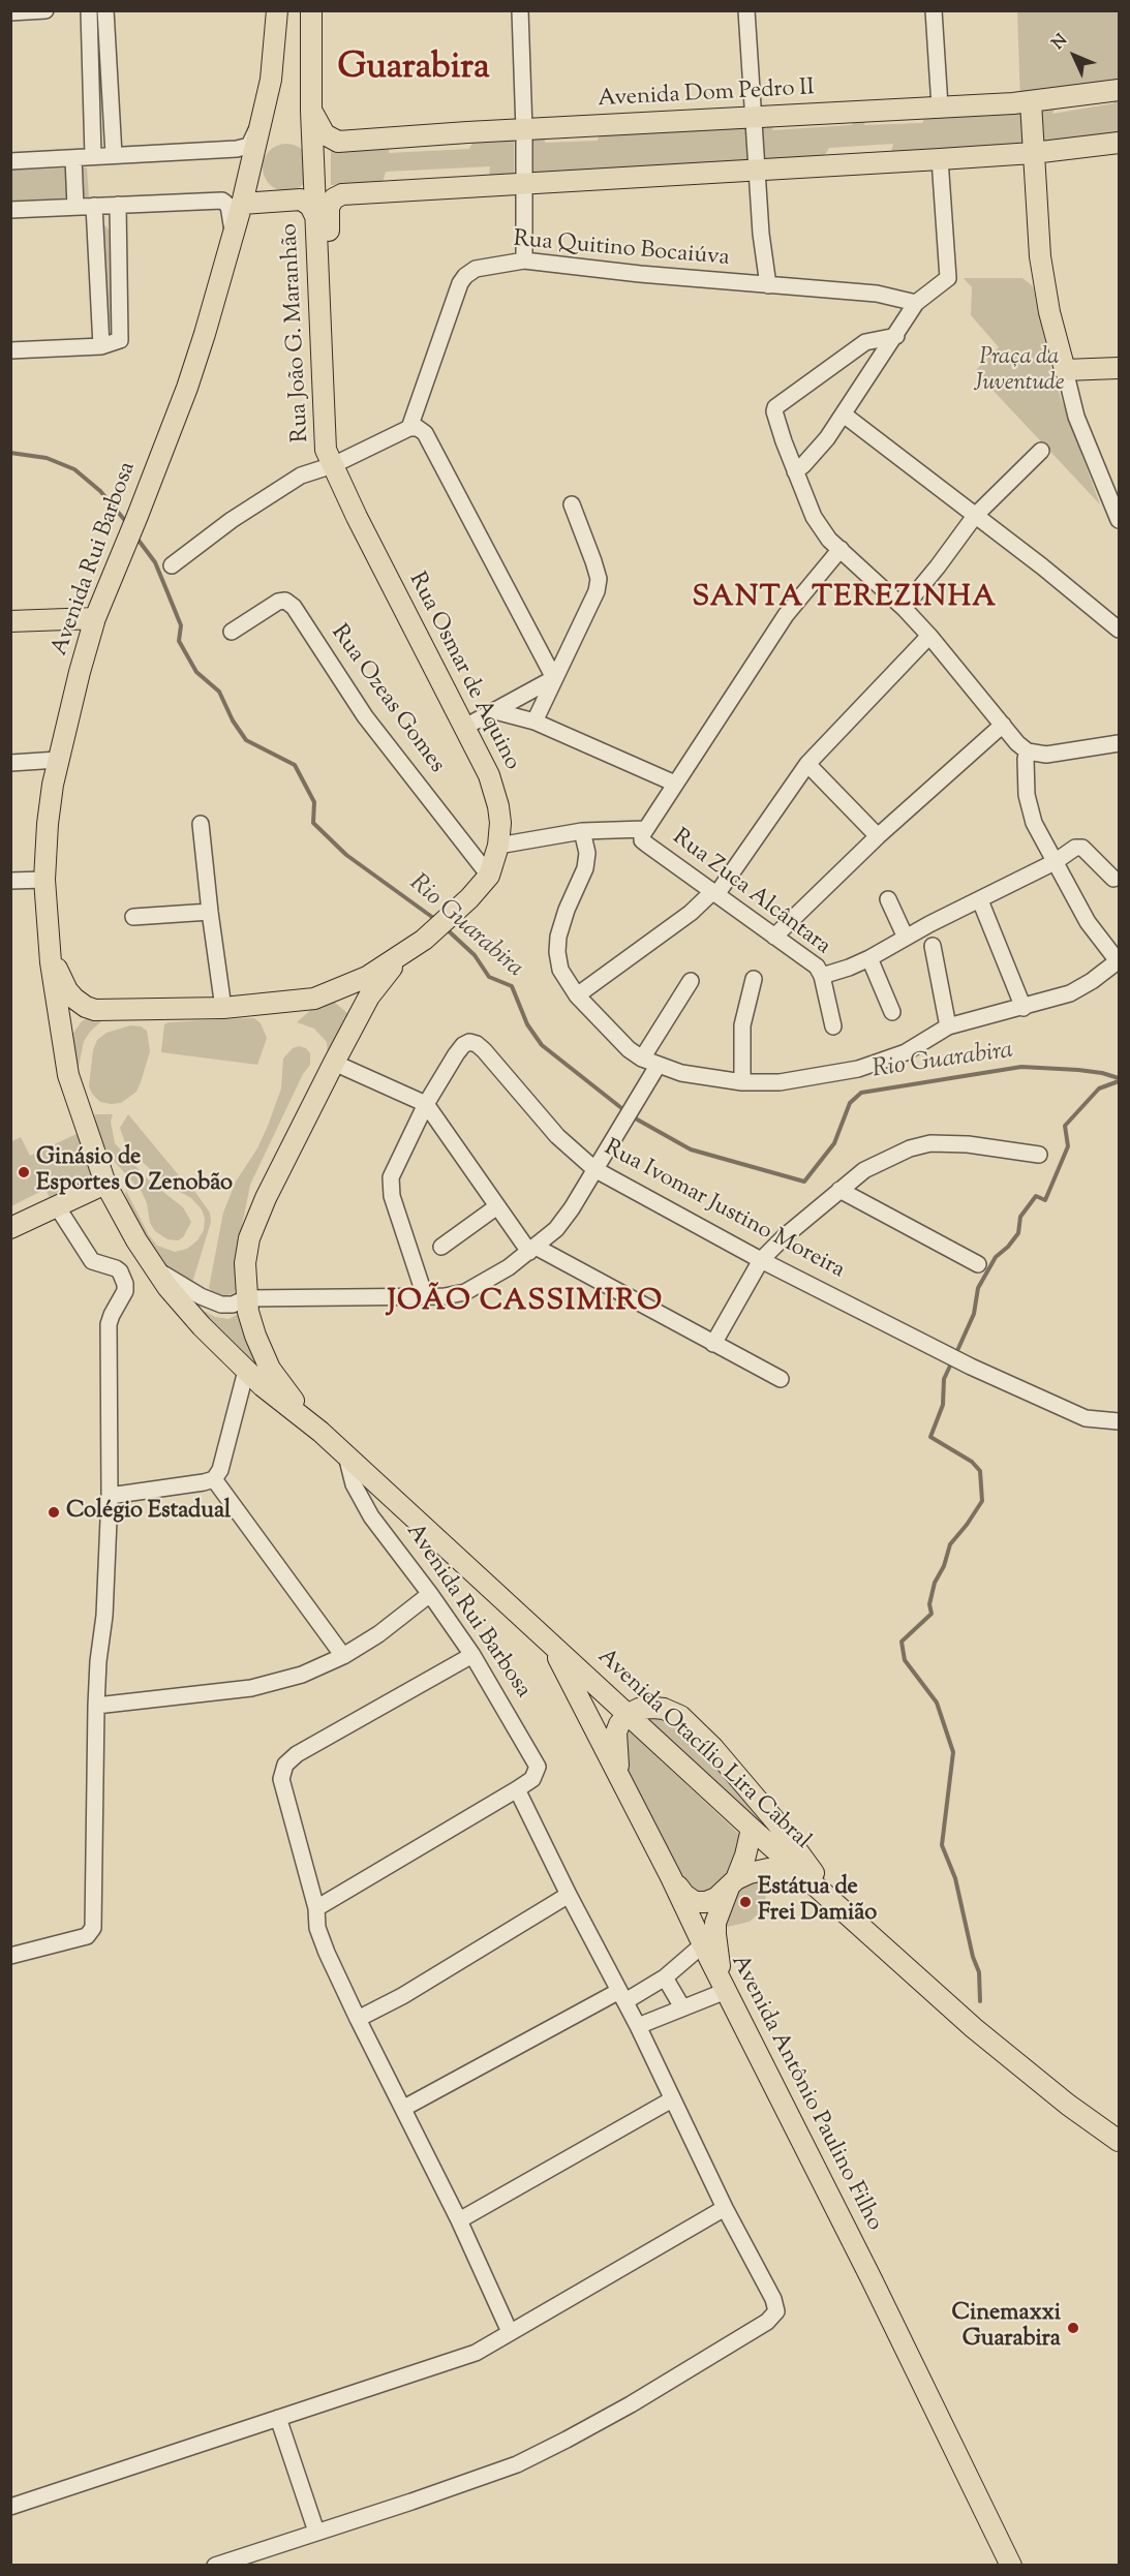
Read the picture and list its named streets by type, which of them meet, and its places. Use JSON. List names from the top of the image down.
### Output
{
  "streets": {
    "main road": [
      "Avenida Dom Pedro II",
      "Rua João G. Maranhão",
      "Avenida Rui Barbosa",
      "Rua Osmar de Aquino",
      "Avenida Otacílio Lira Cabral",
      "Avenida Antônio Paulino Filho"
    ],
    "street": [
      "Rua Quitino Bocaiúva",
      "Rua Ozeas Gomes",
      "Rua Zuca Alcântara",
      "Rua Ivomar Justino Moreira"
    ]
  },
  "crossings": [
    ["Avenida Dom Pedro II", "Rua João G. Maranhão"],
    ["Rua João G. Maranhão", "Rua Osmar de Aquino"],
    ["Avenida Rui Barbosa", "Rua Osmar de Aquino"],
    ["Avenida Rui Barbosa", "Avenida Otacílio Lira Cabral"],
    ["Rua Osmar de Aquino", "Rua Ozeas Gomes"],
    ["Rua Osmar de Aquino", "Rua Zuca Alcântara"],
    ["Rua Osmar de Aquino", "Avenida Otacílio Lira Cabral"],
    ["Avenida Otacílio Lira Cabral", "Avenida Antônio Paulino Filho"]
  ],
  "districts": ["Guarabira", "SANTA TEREZINHA", "JOÃO CASSIMIRO"],
  "water": ["Rio Guarabira"],
  "parks": ["Praça da Juventude"],
  "places": [
    "Ginásio de Esportes O Zenobão",
    "Colégio Estadual",
    "Estátua de Frei Damião",
    "Cinemaxxi Guarabira"
  ],
  "north": "top left"
}
